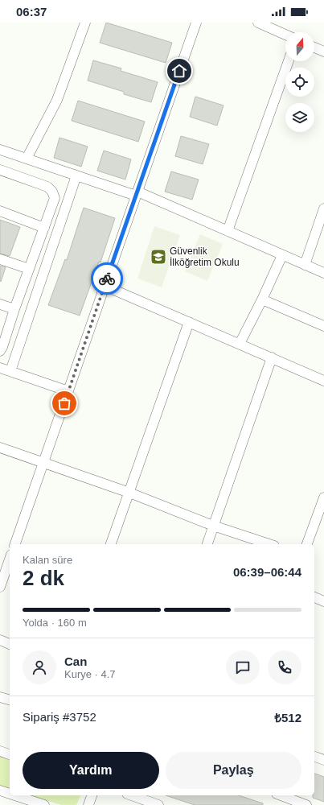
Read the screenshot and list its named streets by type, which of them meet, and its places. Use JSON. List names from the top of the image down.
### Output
{
  "places": {
    "school or university": ["Güvenlik İlköğretim Okulu"]
  },
  "north": "top",
  "page": {
    "status": "06:37",
    "heading": ["2 dk", "Kalan süre", "06:39–06:44"],
    "panel": [
      "Can",
      "Kurye · 4.7",
      "Sipariş #3752",
      "₺512"
    ],
    "bar": "Yolda · 160 m",
    "buttons": ["Yardım", "Paylaş"]
  }
}
